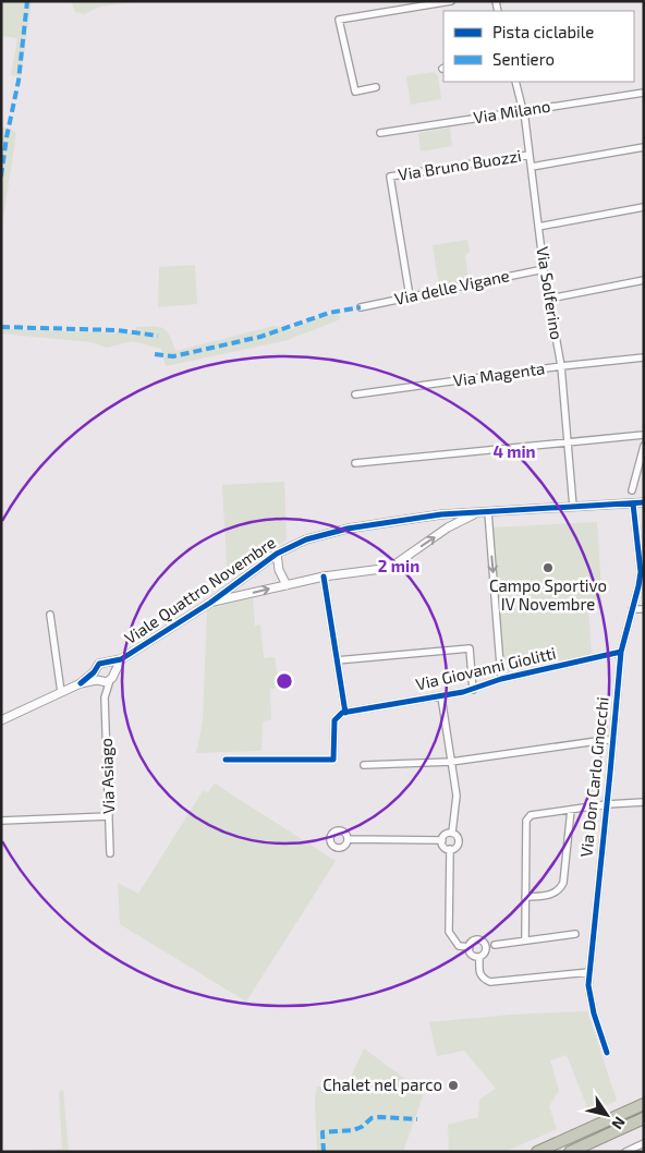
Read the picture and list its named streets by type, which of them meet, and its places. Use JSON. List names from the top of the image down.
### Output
{
  "streets": {
    "street": [
      "Via Milano",
      "Via Bruno Buozzi",
      "Via delle Vigane",
      "Via Solferino",
      "Via Magenta",
      "Viale Quattro Novembre",
      "Via Giovanni Giolitti",
      "Via Asiago",
      "Via Don Carlo Gnocchi"
    ]
  },
  "crossings": [
    ["Via Milano", "Via Solferino"],
    ["Via Bruno Buozzi", "Via delle Vigane"],
    ["Via Bruno Buozzi", "Via Solferino"],
    ["Via delle Vigane", "Via Solferino"],
    ["Via Solferino", "Via Magenta"],
    ["Via Solferino", "Viale Quattro Novembre"],
    ["Viale Quattro Novembre", "Via Asiago"],
    ["Viale Quattro Novembre", "Via Don Carlo Gnocchi"],
    ["Via Giovanni Giolitti", "Via Don Carlo Gnocchi"]
  ],
  "places": ["Campo Sportivo IV Novembre", "Chalet nel parco"],
  "legend": ["Pista ciclabile", "Sentiero"],
  "north": "bottom right",
  "rings": ["4 min", "2 min"]
}
